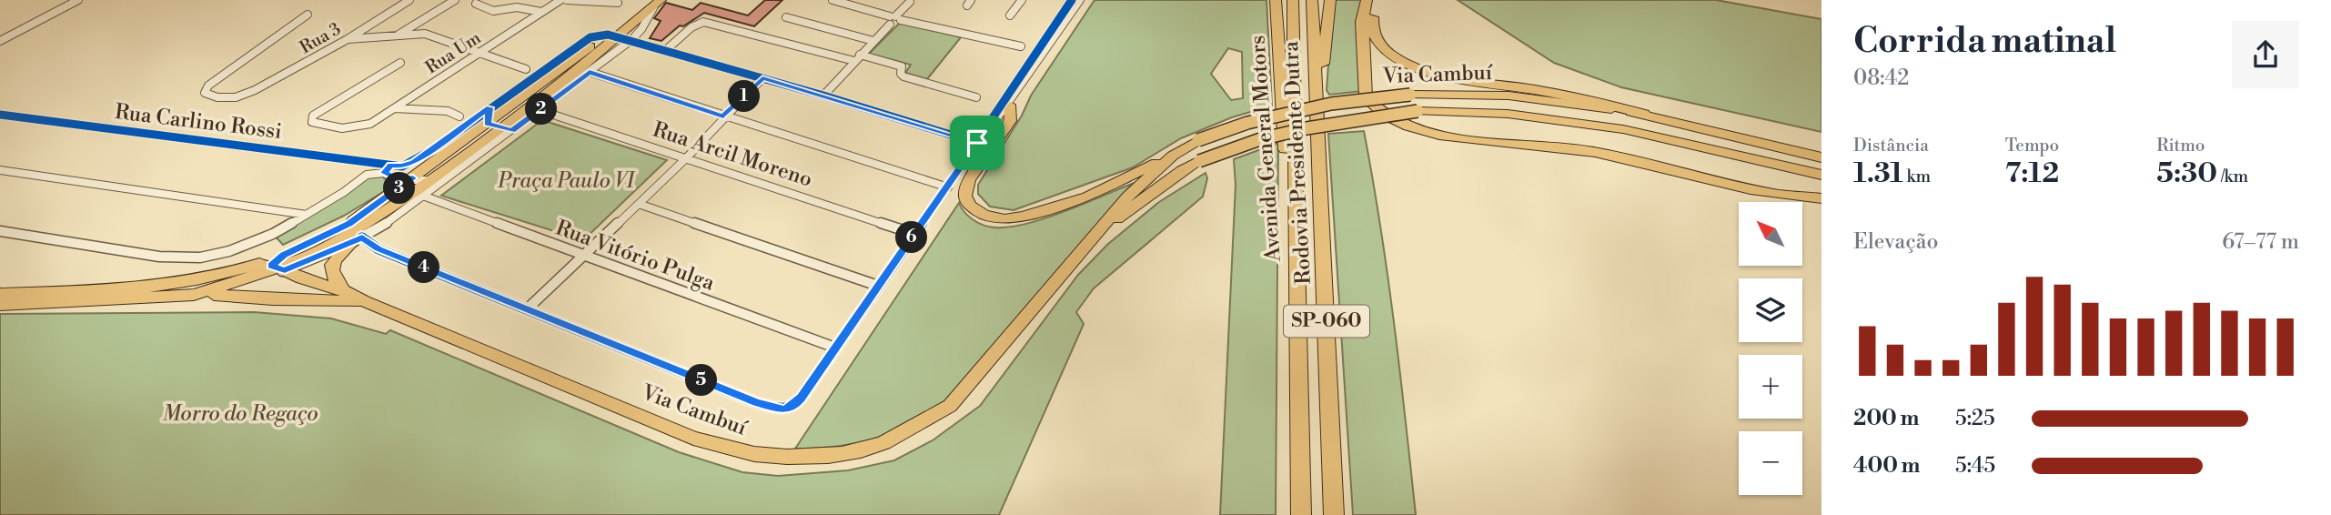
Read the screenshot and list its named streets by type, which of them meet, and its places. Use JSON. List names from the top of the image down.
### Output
{
  "streets": {
    "highway": ["Avenida General Motors", "Rodovia Presidente Dutra", "SP-060"],
    "main road": ["Via Cambuí"],
    "street": [
      "Rua 3",
      "Rua Um",
      "Rua Carlino Rossi",
      "Rua Arcil Moreno",
      "Rua Vitório Pulga"
    ]
  },
  "crossings": [
    ["Avenida General Motors", "Rodovia Presidente Dutra"]
  ],
  "parks": ["Praça Paulo VI", "Morro do Regaço"],
  "north": "top left",
  "page": {
    "heading": ["Corrida matinal", "08:42"],
    "pins": [
      "1",
      "2",
      "3",
      "6",
      "4",
      "5"
    ],
    "stats": [
      ["Distância", "1.31 km"],
      ["Tempo", "7:12"],
      ["Ritmo", "5:30 /km"]
    ],
    "map_buttons": ["+", "−"],
    "chart": ["Elevação", "67–77 m"],
    "list": [
      {
        "name": "200 m",
        "note": "5:25"
      },
      {
        "name": "400 m",
        "note": "5:45"
      }
    ]
  }
}
